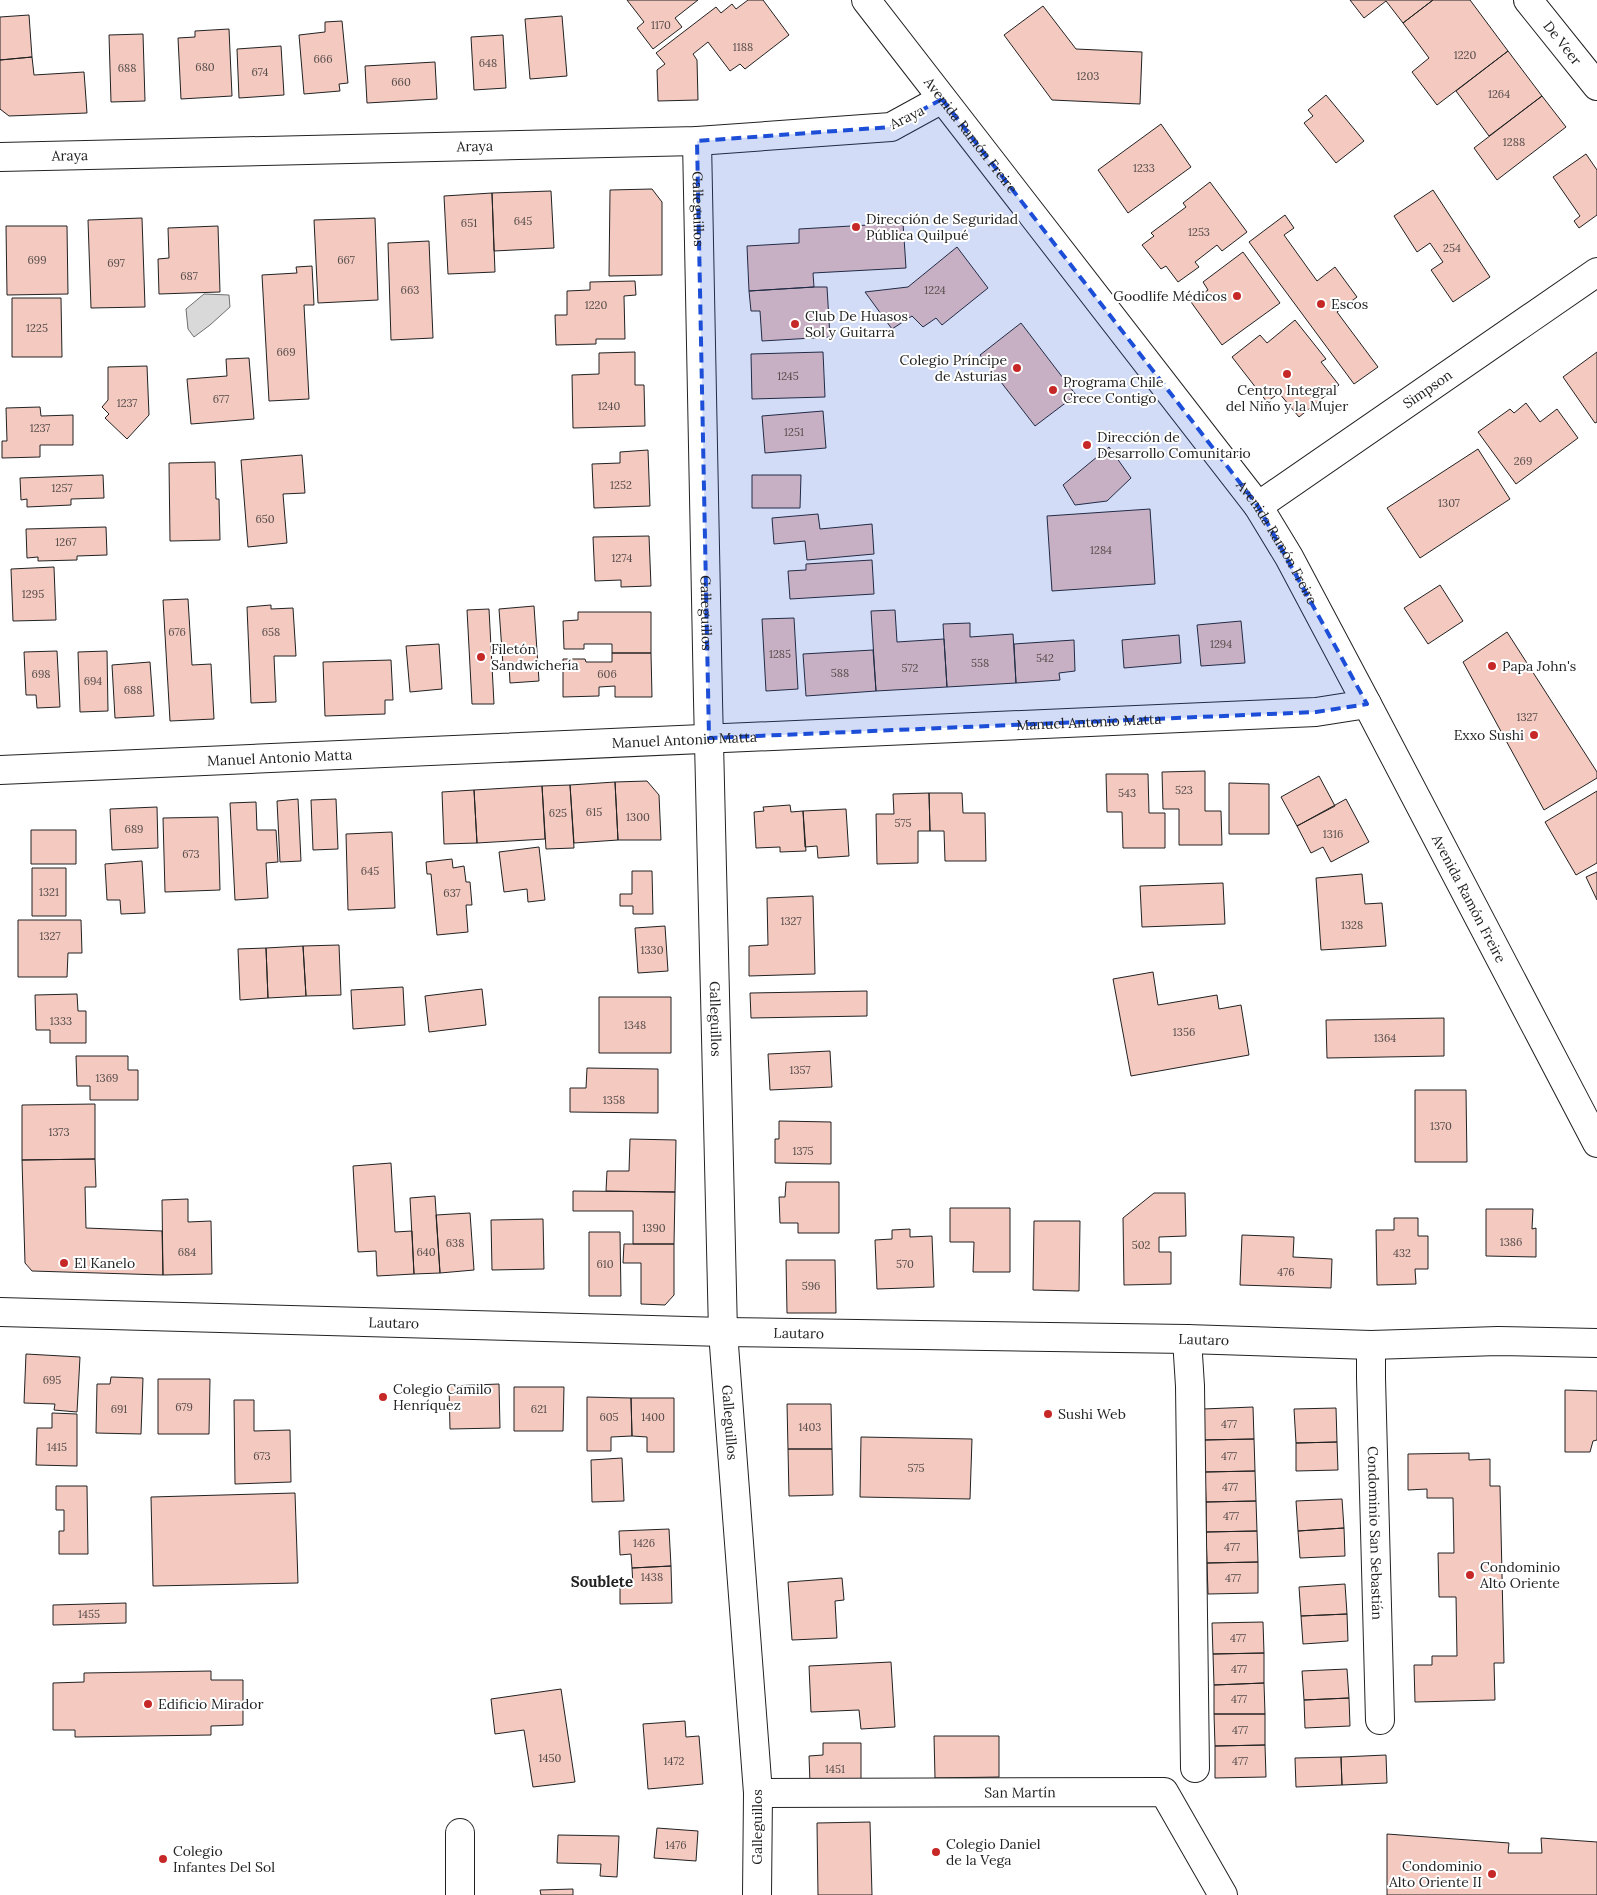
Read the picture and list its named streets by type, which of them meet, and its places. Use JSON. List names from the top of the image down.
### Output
{
  "streets": {
    "street": [
      "De Veer",
      "Araya",
      "Avenida Ramón Freire",
      "Galleguillos",
      "Simpson",
      "Manuel Antonio Matta",
      "Lautaro",
      "Condominio San Sebastián",
      "San Martín"
    ]
  },
  "crossings": [
    ["Araya", "Avenida Ramón Freire"],
    ["Araya", "Galleguillos"],
    ["Avenida Ramón Freire", "Simpson"],
    ["Avenida Ramón Freire", "Manuel Antonio Matta"],
    ["Galleguillos", "Manuel Antonio Matta"],
    ["Galleguillos", "Lautaro"],
    ["Galleguillos", "San Martín"],
    ["Lautaro", "Condominio San Sebastián"]
  ],
  "districts": ["Soublete"],
  "places": [
    "Dirección de Seguridad Pública Quilpué",
    "Goodlife Médicos",
    "Escos",
    "Club De Huasos Sol y Guitarra",
    "Colegio Príncipe de Asturias",
    "Centro Integral del Niño y la Mujer",
    "Programa Chile Crece Contigo",
    "Dirección de Desarrollo Comunitario",
    "Filetón Sandwichería",
    "Papa John's",
    "Exxo Sushi",
    "El Kanelo",
    "Colegio Camilo Henríquez",
    "Sushi Web",
    "Condominio Alto Oriente",
    "Edificio Mirador",
    "Colegio Daniel de la Vega",
    "Colegio Infantes Del Sol",
    "Condominio Alto Oriente II"
  ],
  "house_numbers": [
    "1170",
    "1188",
    "1220",
    "666",
    "648",
    "680",
    "688",
    "674",
    "1203",
    "660",
    "1264",
    "1288",
    "1233",
    "645",
    "651",
    "1253",
    "254",
    "699",
    "667",
    "697",
    "687",
    "663",
    "1224",
    "1220",
    "1225",
    "669",
    "1245",
    "677",
    "1237",
    "1240",
    "1237",
    "1251",
    "269",
    "1252",
    "1257",
    "1307",
    "650",
    "1267",
    "1284",
    "1274",
    "1295",
    "676",
    "658",
    "1294",
    "1285",
    "542",
    "558",
    "572",
    "588",
    "698",
    "606",
    "694",
    "688",
    "1327",
    "523",
    "543",
    "615",
    "625",
    "1300",
    "575",
    "689",
    "1316",
    "673",
    "645",
    "1321",
    "637",
    "1327",
    "1328",
    "1327",
    "1330",
    "1333",
    "1348",
    "1356",
    "1364",
    "1357",
    "1369",
    "1358",
    "1370",
    "1373",
    "1375",
    "1390",
    "1386",
    "638",
    "502",
    "684",
    "640",
    "432",
    "610",
    "570",
    "476",
    "596",
    "695",
    "679",
    "691",
    "621",
    "605",
    "1400",
    "477",
    "1403",
    "1415",
    "673",
    "477",
    "575",
    "477",
    "477",
    "1426",
    "477",
    "1438",
    "477",
    "1455",
    "477",
    "477",
    "477",
    "477",
    "1450",
    "1472",
    "477",
    "1451",
    "1476"
  ]
}
